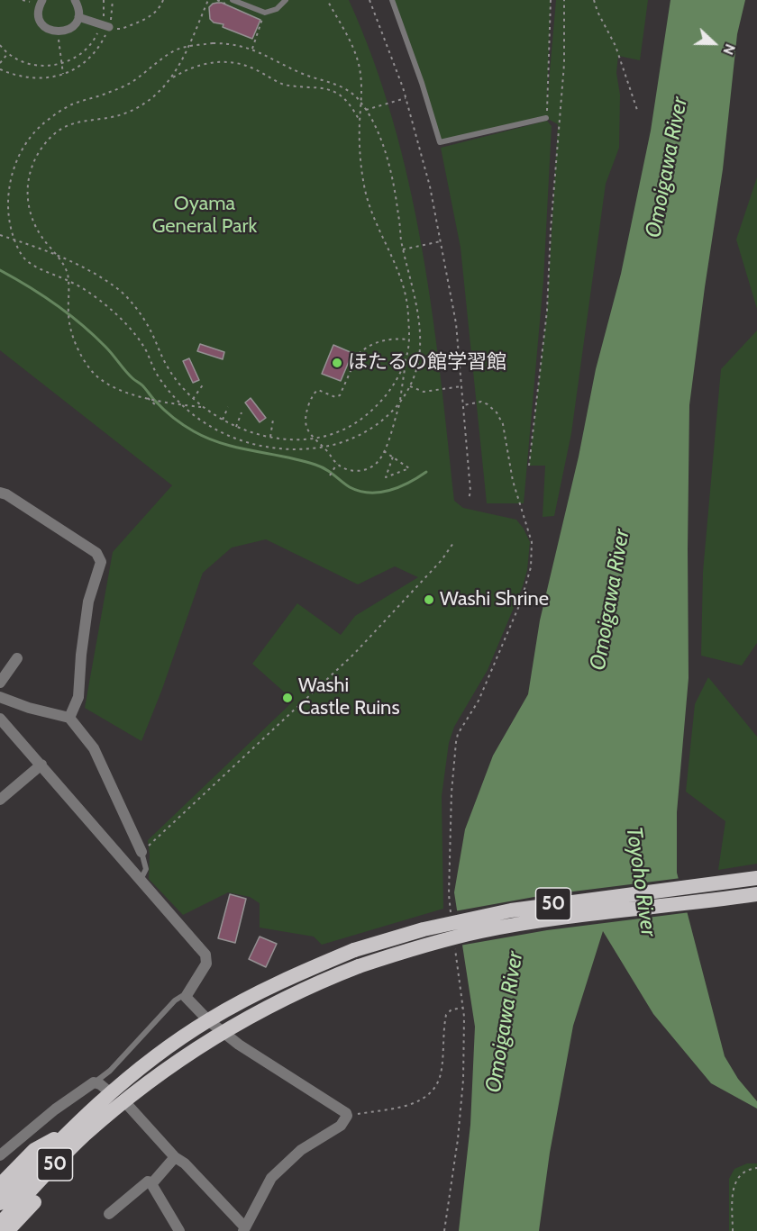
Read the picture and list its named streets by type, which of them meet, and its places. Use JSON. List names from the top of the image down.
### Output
{
  "streets": {
    "highway": ["50"]
  },
  "water": ["Omoigawa River", "Toyoho River"],
  "parks": ["Oyama General Park"],
  "places": ["ほたるの館学習館", "Washi Shrine", "Washi Castle Ruins"],
  "north": "right"
}
